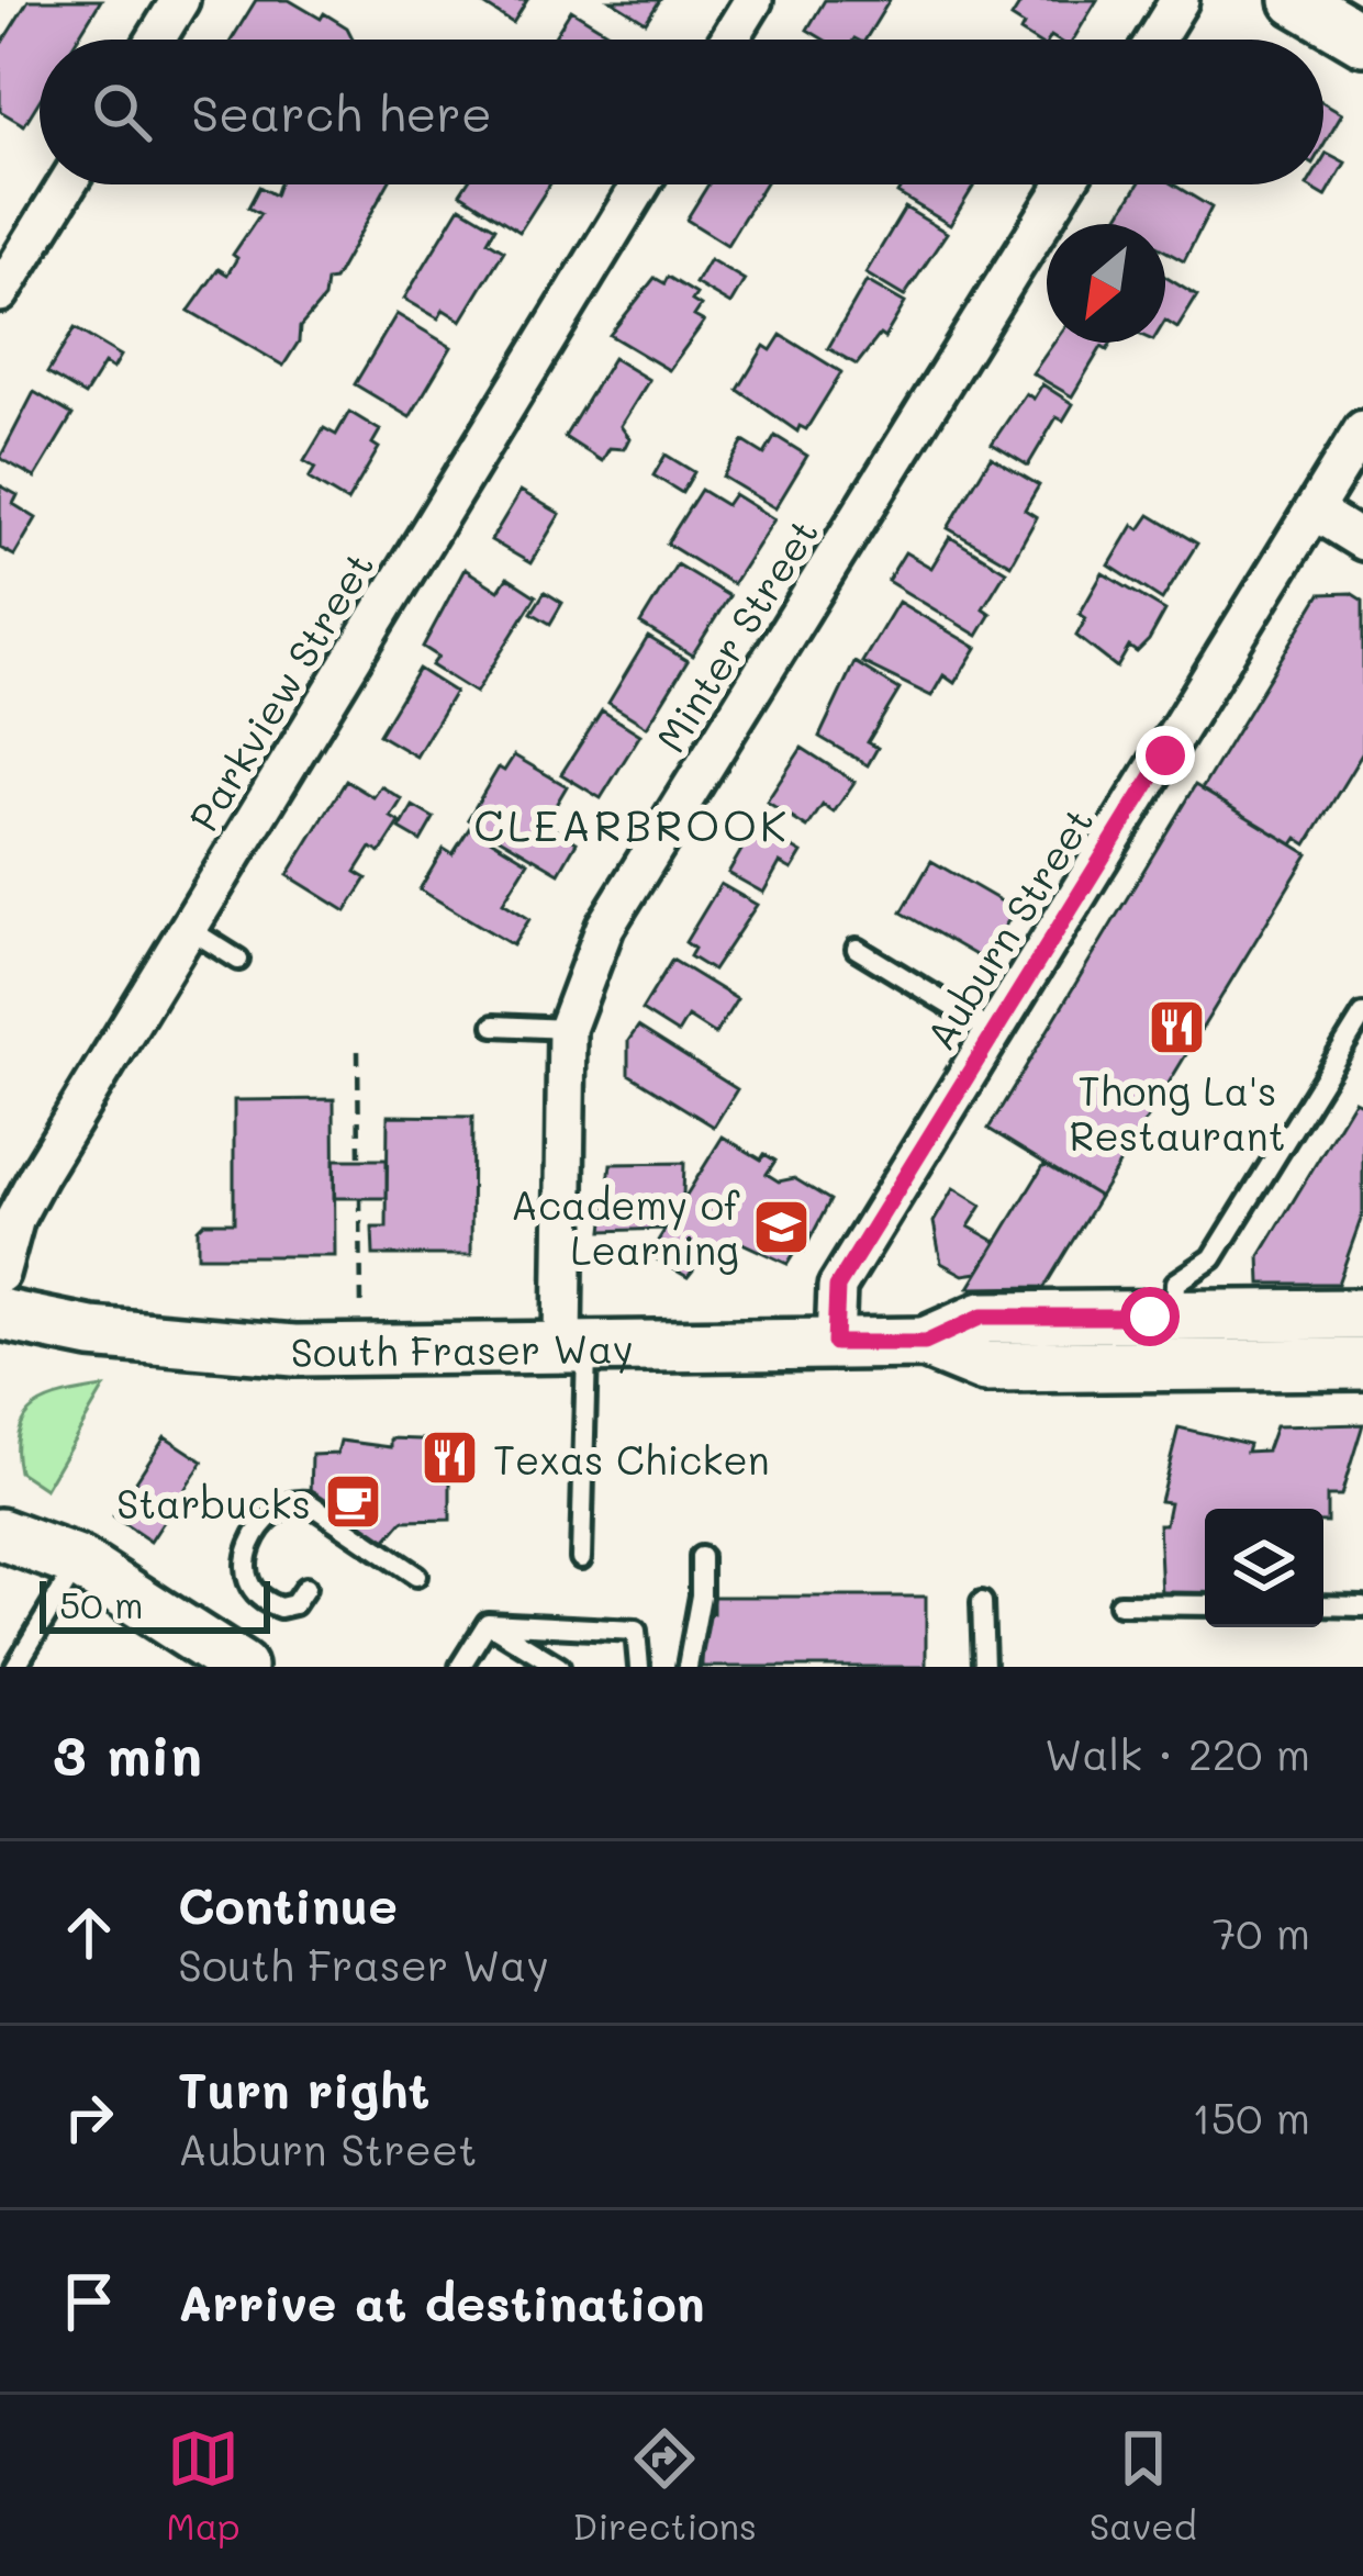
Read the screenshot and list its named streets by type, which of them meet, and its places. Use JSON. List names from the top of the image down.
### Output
{
  "streets": {
    "main road": ["South Fraser Way"],
    "street": ["Minter Street", "Parkview Street", "Auburn Street"]
  },
  "crossings": [
    ["Minter Street", "South Fraser Way"],
    ["Auburn Street", "South Fraser Way"]
  ],
  "districts": ["CLEARBROOK"],
  "places": {
    "restaurant": ["Thong La's Restaurant", "Texas Chicken"],
    "school or university": ["Academy of Learning"],
    "cafe": ["Starbucks"]
  },
  "scale_bar": "50 m",
  "north": "bottom left",
  "page": {
    "search": "Search here",
    "scale": "50 m",
    "heading": ["3 min", "Walk · 220 m"],
    "list": [
      ["Continue", "South Fraser Way", "70 m"],
      ["Turn right", "Auburn Street", "150 m"],
      "Arrive at destination"
    ],
    "nav": ["Map", "Directions", "Saved"]
  }
}
